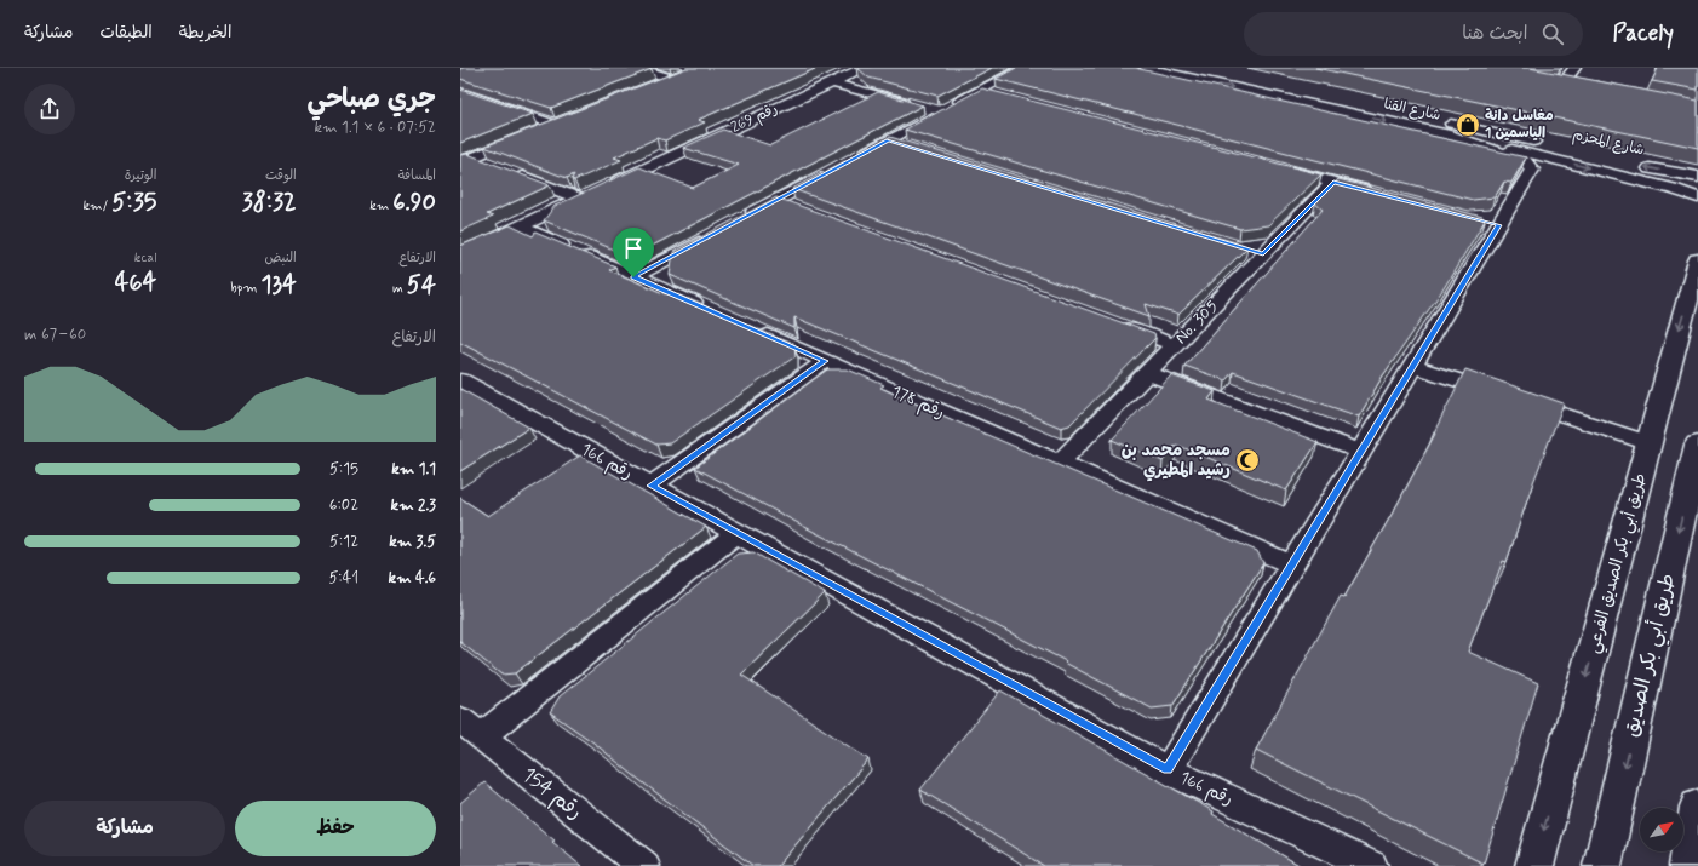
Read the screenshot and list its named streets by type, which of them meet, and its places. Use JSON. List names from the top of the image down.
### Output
{
  "streets": {
    "main road": ["طريق أبي بكر الصديق الفرعي", "طريق أبي بكر الصديق"],
    "street": [
      "شارع القنا",
      "رقم 269",
      "شارع المحزم",
      "No. 305",
      "رقم 178",
      "رقم 166",
      "رقم 154"
    ]
  },
  "crossings": [
    ["No. 305", "رقم 178"]
  ],
  "one_way": ["شارع القنا", "طريق أبي بكر الصديق الفرعي", "طريق أبي بكر الصديق"],
  "places": {
    "shop": ["مغاسل دانة الياسمين 1"],
    "mosque": ["مسجد محمد بن رشيد المطيري"]
  },
  "north": "top right",
  "page": {
    "header": "Pacely",
    "search": "ابحث هنا",
    "nav": ["الخريطة", "الطبقات", "مشاركة"],
    "heading": ["جري صباحي", "07:52 · 6 × 1.1 km"],
    "stats": [
      ["المسافة", "6.90 km"],
      ["الوقت", "38:32"],
      ["الوتيرة", "5:35 /km"],
      ["الارتفاع", "54 m"],
      ["النبض", "134 bpm"],
      ["kcal", "464"]
    ],
    "chart": ["الارتفاع", "60–67 m"],
    "list": [
      {
        "name": "1.1 km",
        "note": "5:15"
      },
      {
        "name": "2.3 km",
        "note": "6:02"
      },
      {
        "name": "3.5 km",
        "note": "5:12"
      },
      {
        "name": "4.6 km",
        "note": "5:41"
      }
    ],
    "buttons": ["حفظ", "مشاركة"]
  }
}
